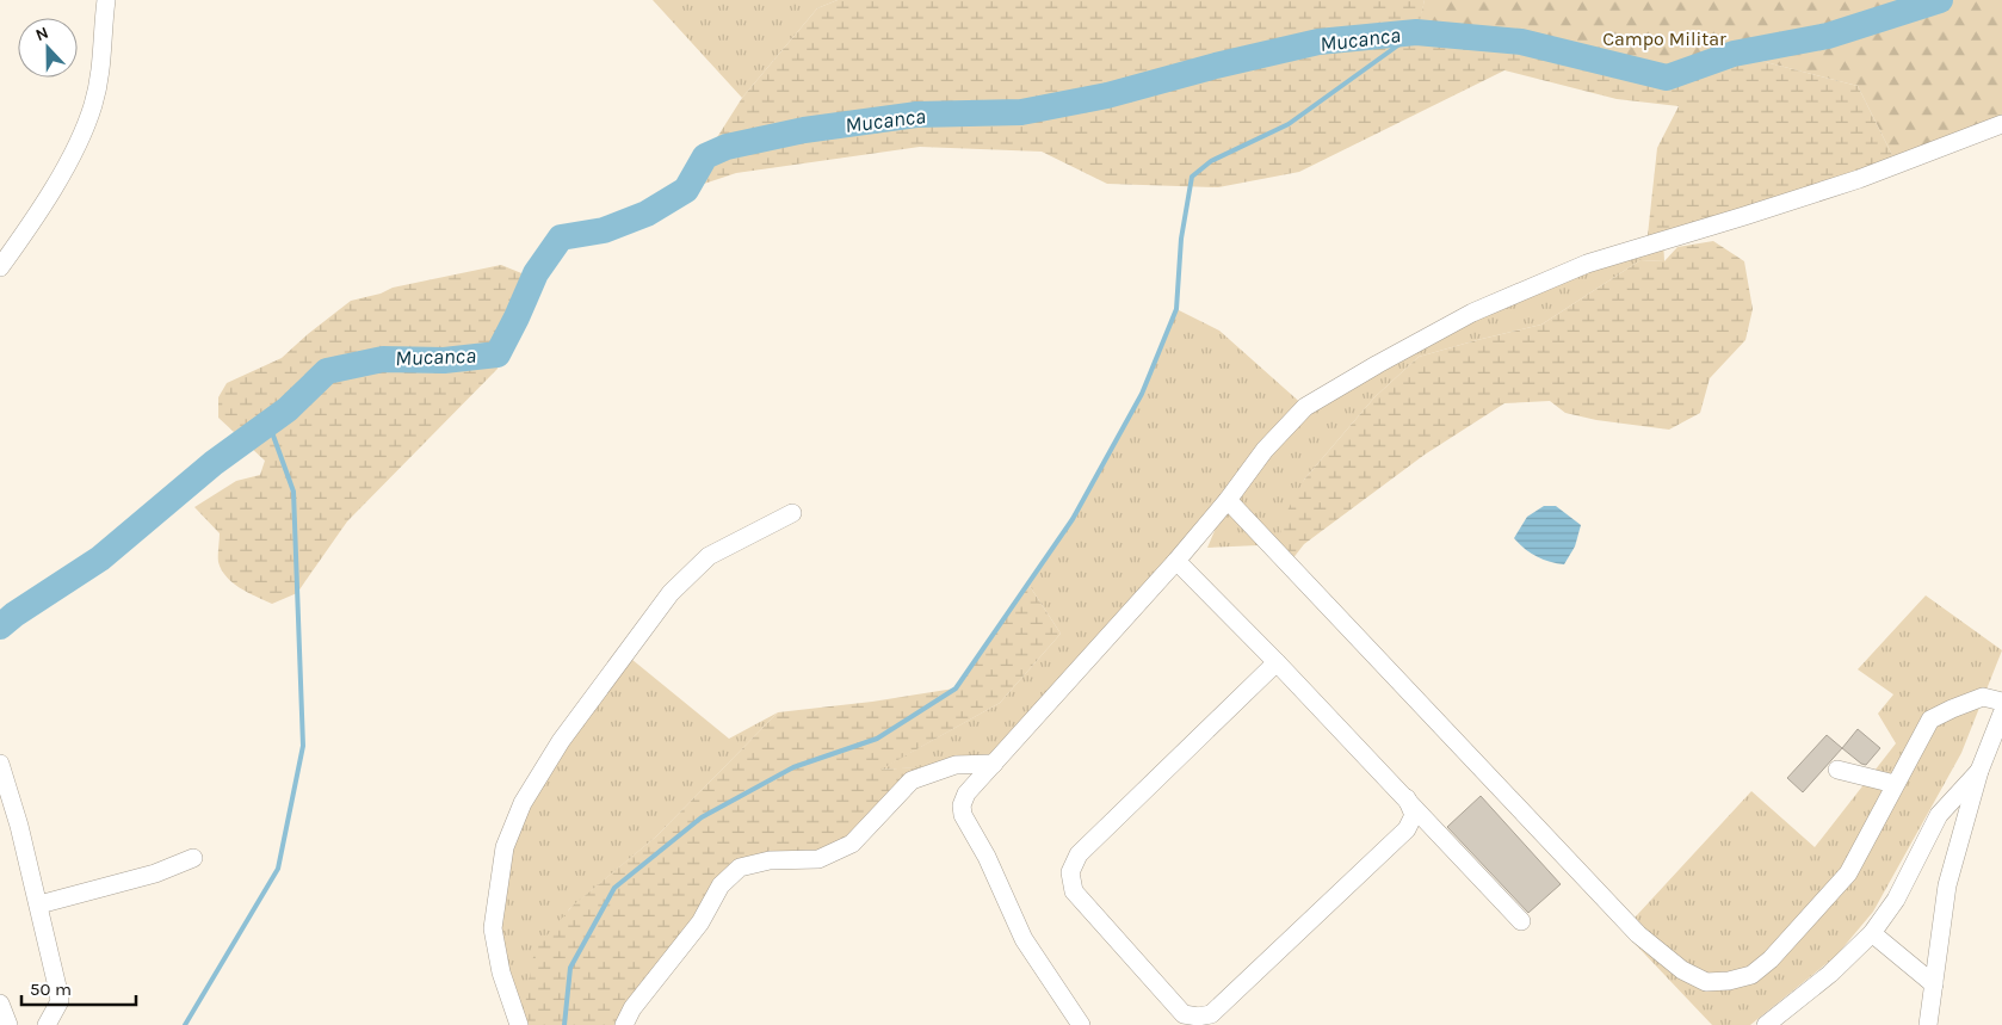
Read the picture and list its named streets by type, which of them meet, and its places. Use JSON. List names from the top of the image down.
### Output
{
  "water": ["Mucanca"],
  "parks": ["Campo Militar"],
  "scale_bar": "50 m",
  "north": "top"
}
